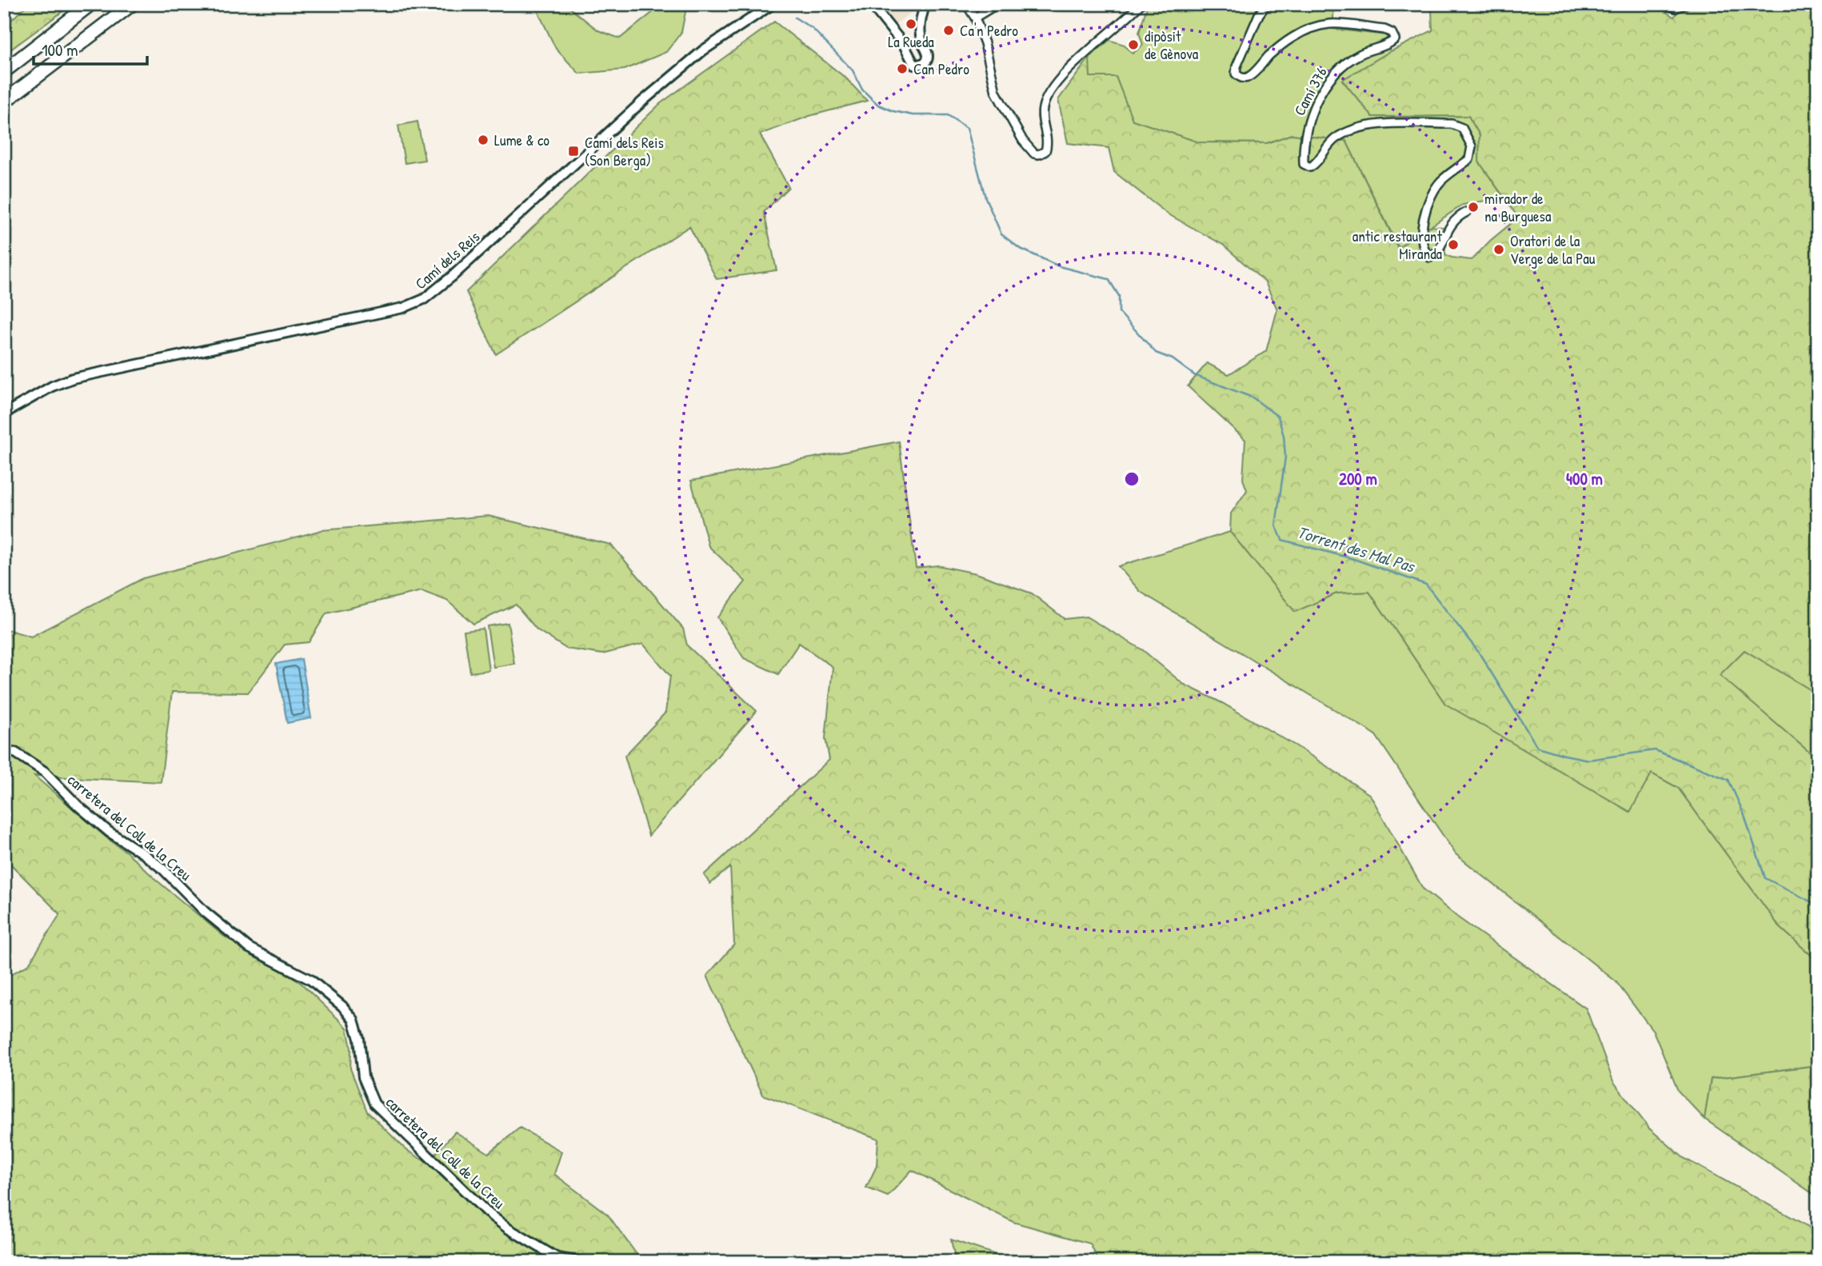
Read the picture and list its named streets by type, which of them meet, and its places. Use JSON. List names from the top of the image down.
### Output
{
  "streets": {
    "street": ["Camí 376", "Camí dels Reis", "carretera del Coll de la Creu"]
  },
  "water": ["Torrent des Mal Pas"],
  "places": {
    "other": [
      "La Rueda",
      "Ca'n Pedro",
      "dipòsit de Gènova",
      "Can Pedro",
      "Lume & co",
      "mirador de na Burguesa",
      "antic restaurant Miranda",
      "Oratori de la Verge de la Pau"
    ],
    "transit": ["Camí dels Reis (Son Berga)"]
  },
  "scale_bar": "100 m",
  "rings": ["200 m", "400 m"]
}
